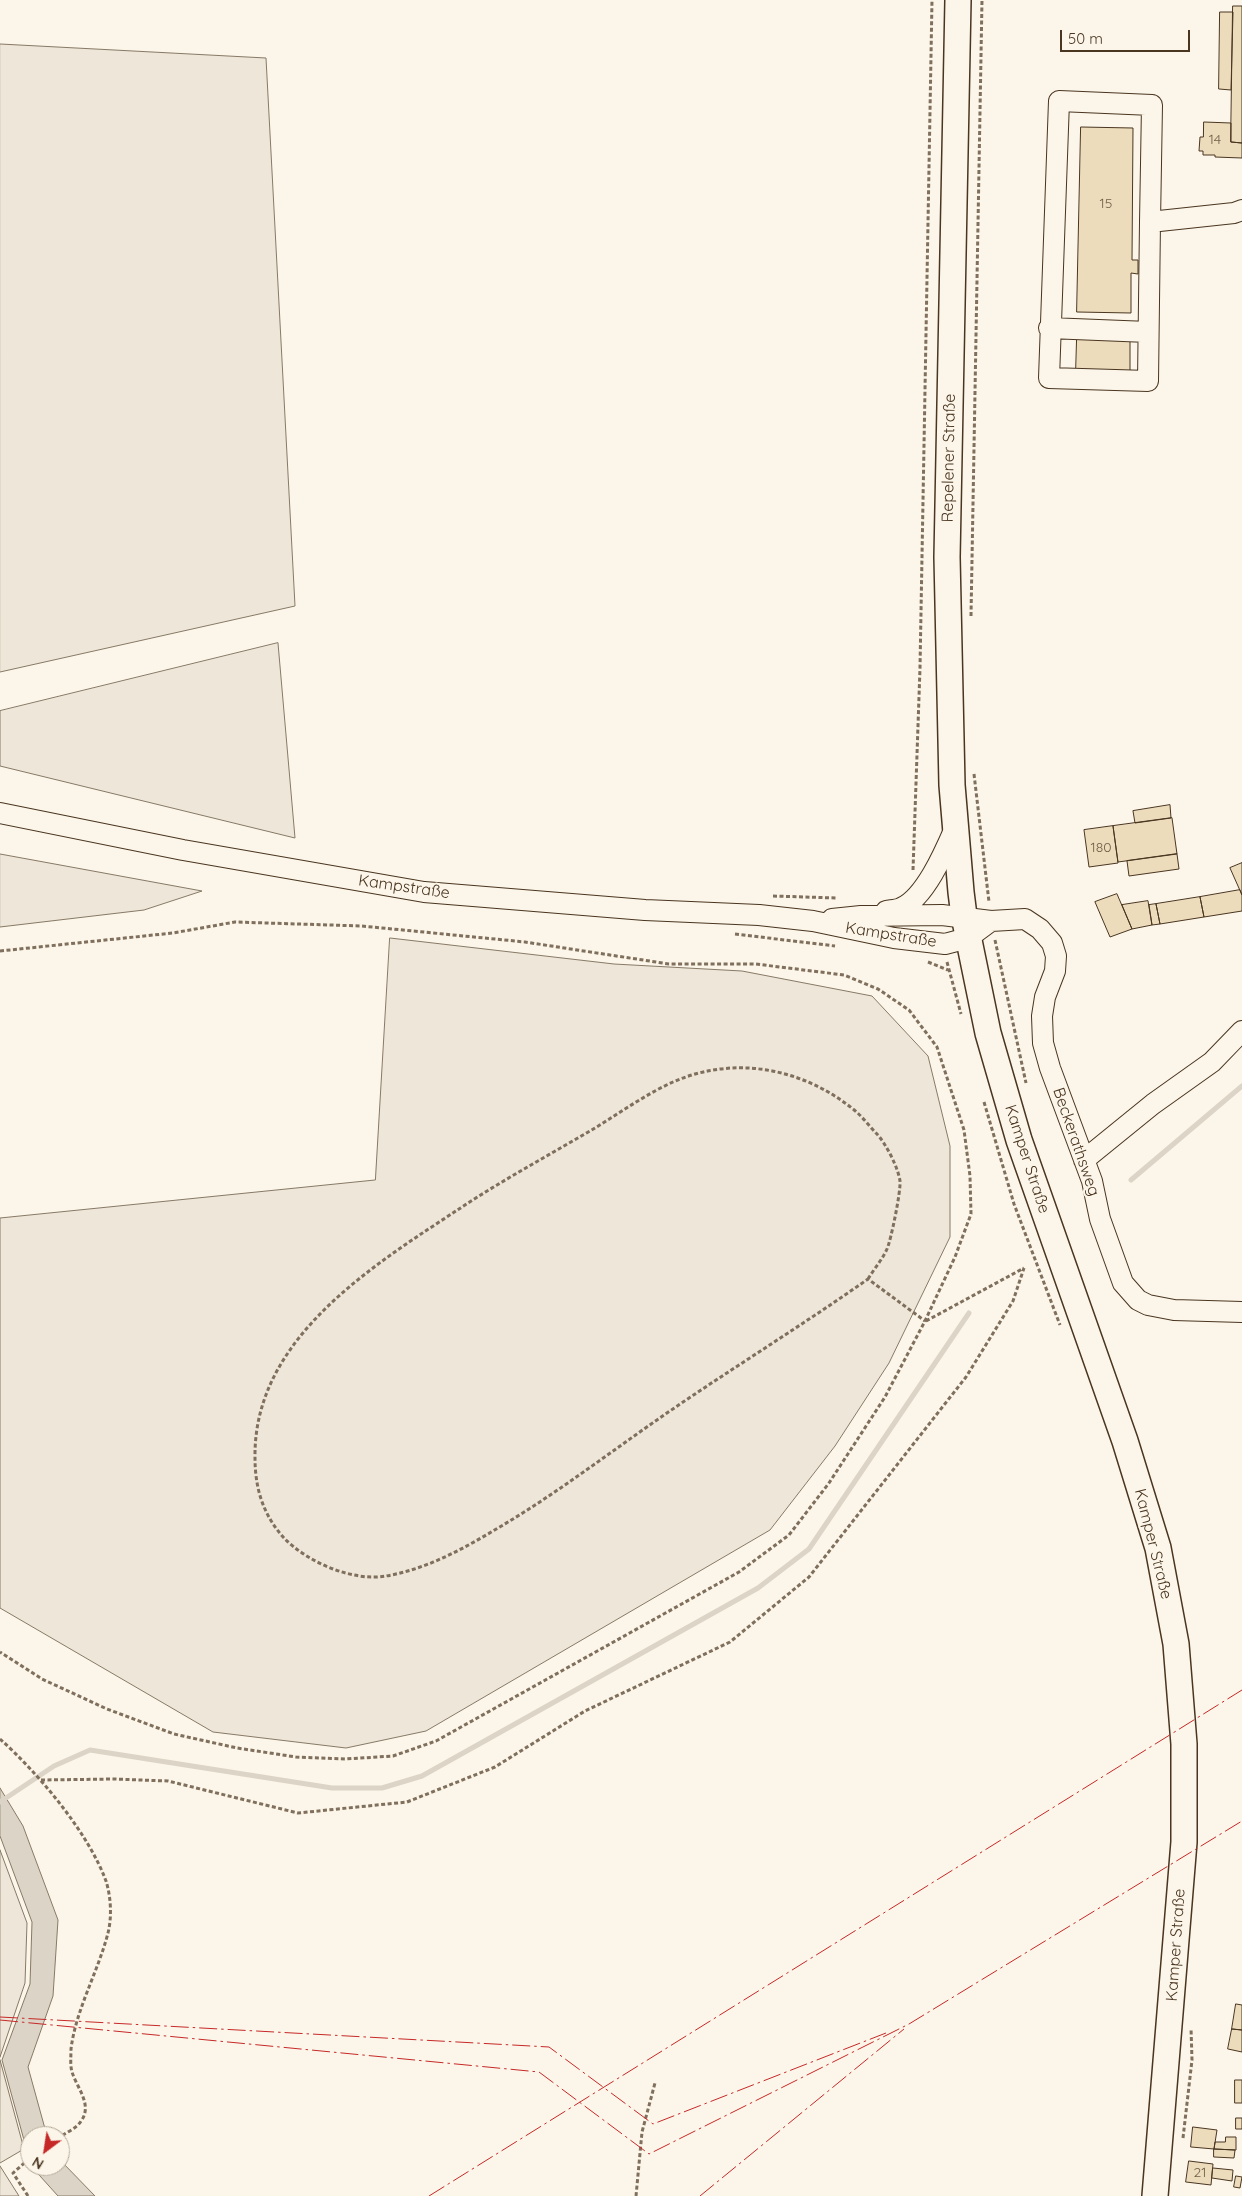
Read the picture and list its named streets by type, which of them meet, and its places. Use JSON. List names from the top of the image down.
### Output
{
  "streets": {
    "main road": ["Repelener Straße", "Kamper Straße"],
    "street": ["Kampstraße", "Beckerathsweg"]
  },
  "crossings": [
    ["Repelener Straße", "Kampstraße"],
    ["Repelener Straße", "Beckerathsweg"],
    ["Repelener Straße", "Kamper Straße"],
    ["Kampstraße", "Beckerathsweg"],
    ["Kampstraße", "Kamper Straße"],
    ["Beckerathsweg", "Kamper Straße"]
  ],
  "house_numbers": [
    "14",
    "15",
    "180",
    "21"
  ],
  "scale_bar": "50 m",
  "north": "bottom left"
}
